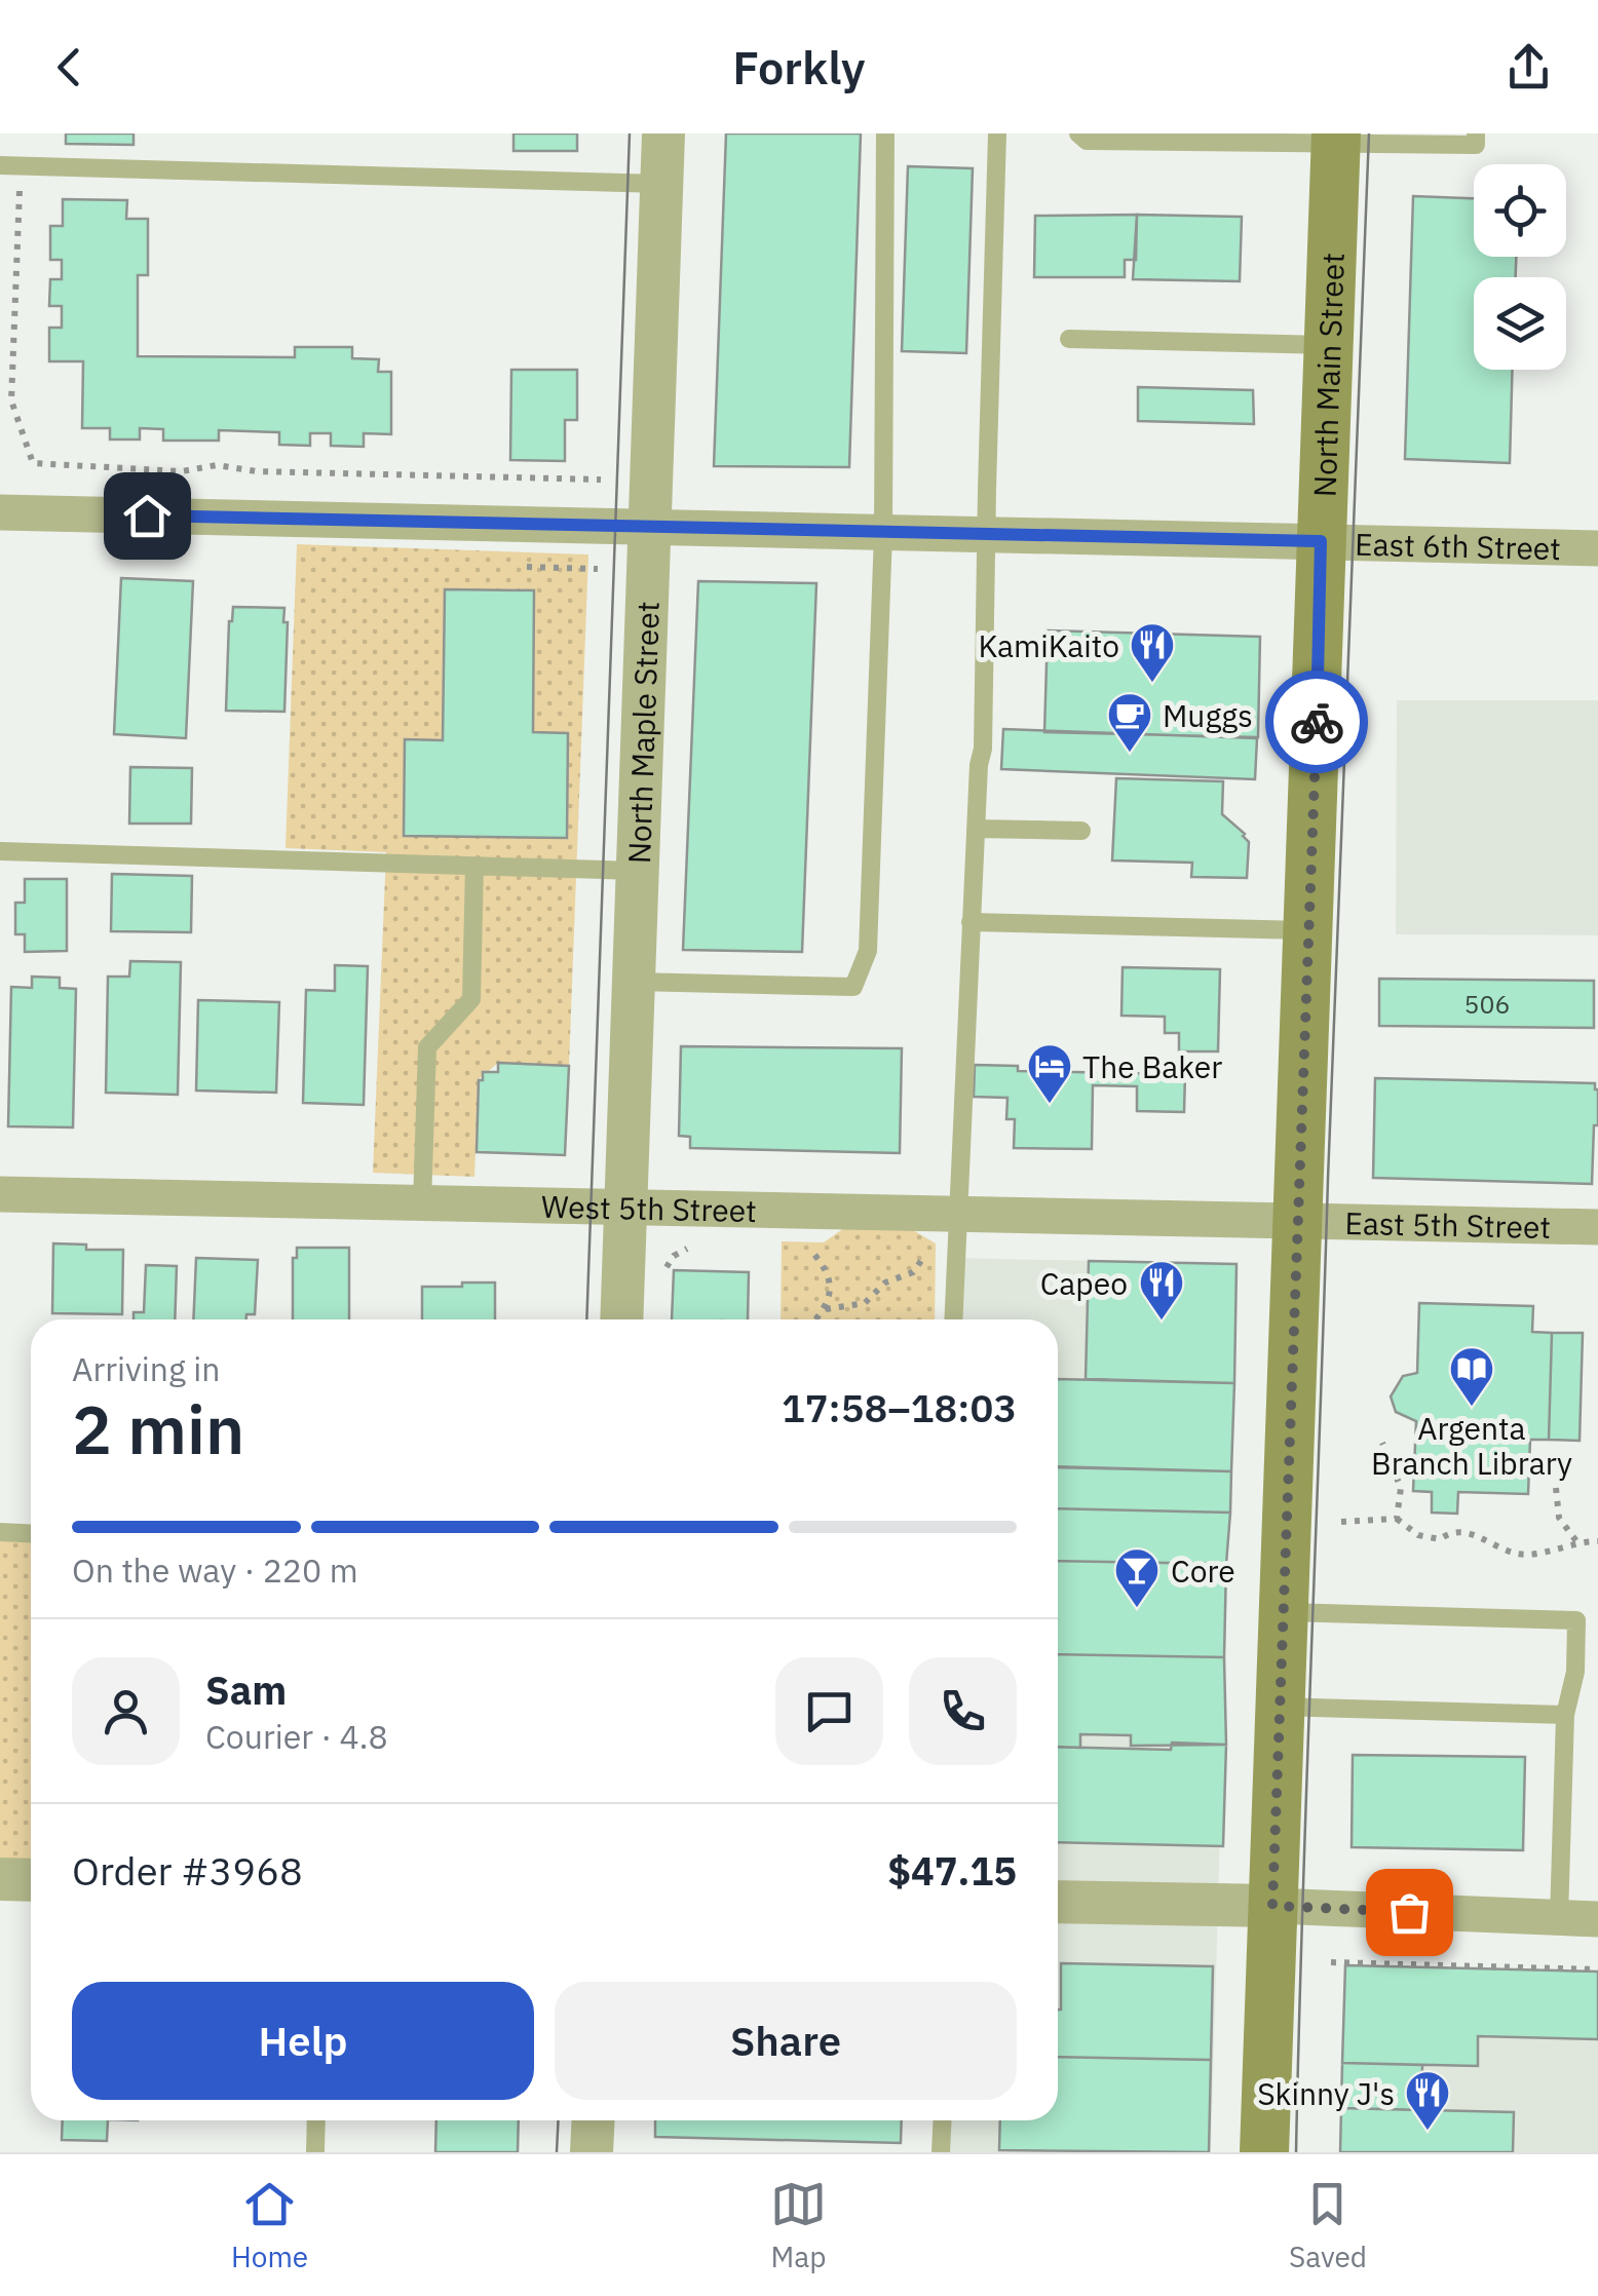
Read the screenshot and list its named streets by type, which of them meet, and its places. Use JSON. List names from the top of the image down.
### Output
{
  "streets": {
    "main road": ["North Main Street"],
    "street": [
      "East 6th Street",
      "North Maple Street",
      "West 5th Street",
      "East 5th Street"
    ]
  },
  "crossings": [
    ["North Main Street", "East 6th Street"],
    ["North Main Street", "West 5th Street"],
    ["North Main Street", "East 5th Street"],
    ["East 6th Street", "North Maple Street"],
    ["North Maple Street", "West 5th Street"],
    ["West 5th Street", "East 5th Street"]
  ],
  "places": {
    "restaurant": ["KamiKaito", "Capeo", "Skinny J's"],
    "cafe": ["Muggs"],
    "hotel": ["The Baker"],
    "library": ["Argenta Branch Library"],
    "bar": ["Core"]
  },
  "house_numbers": ["506"],
  "page": {
    "header": "Forkly",
    "heading": ["2 min", "Arriving in", "17:58–18:03"],
    "panel": [
      "Sam",
      "Courier · 4.8",
      "Order #3968",
      "$47.15"
    ],
    "bar": "On the way · 220 m",
    "buttons": ["Help", "Share"],
    "tabs": ["Home", "Map", "Saved"]
  }
}
